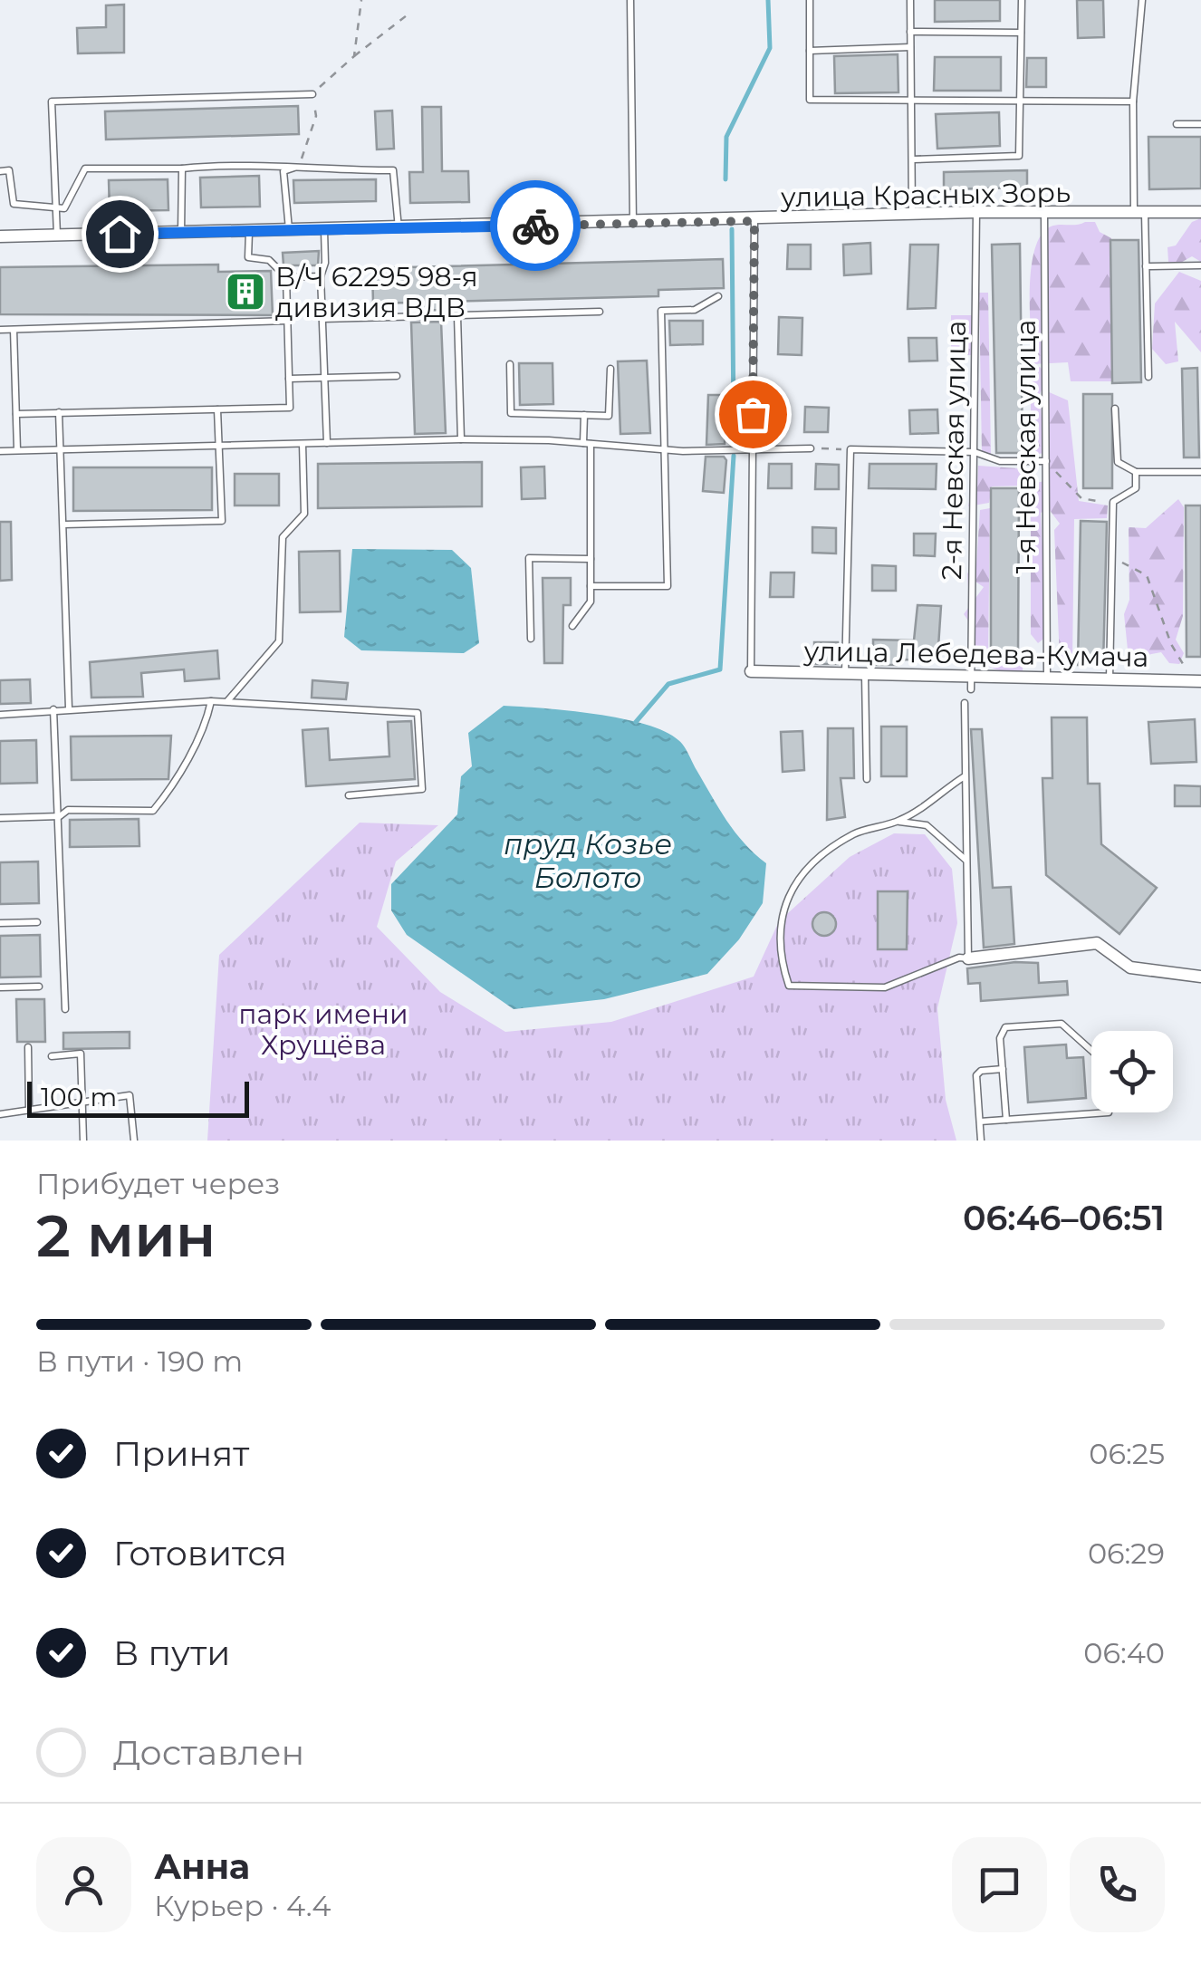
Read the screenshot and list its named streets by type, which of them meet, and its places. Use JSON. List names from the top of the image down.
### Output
{
  "streets": {
    "street": ["улица Красных Зорь", "улица Лебедева-Кумача"],
    "lane": ["1-я Невская улица", "2-я Невская улица"]
  },
  "crossings": [
    ["улица Красных Зорь", "1-я Невская улица"],
    ["улица Красных Зорь", "2-я Невская улица"],
    ["1-я Невская улица", "улица Лебедева-Кумача"],
    ["2-я Невская улица", "улица Лебедева-Кумача"]
  ],
  "water": ["пруд Козье Болото"],
  "parks": ["парк имени Хрущёва"],
  "places": {
    "building": ["В/Ч 62295 98-я дивизия ВДВ"]
  },
  "scale_bar": "100 m",
  "page": {
    "scale": "100 m",
    "heading": ["2 мин", "Прибудет через", "06:46–06:51"],
    "panel": ["Анна", "Курьер · 4.4"],
    "bar": "В пути · 190 m",
    "list": [
      ["Принят", "06:25"],
      ["Готовится", "06:29"],
      ["В пути", "06:40"],
      "Доставлен"
    ]
  }
}
